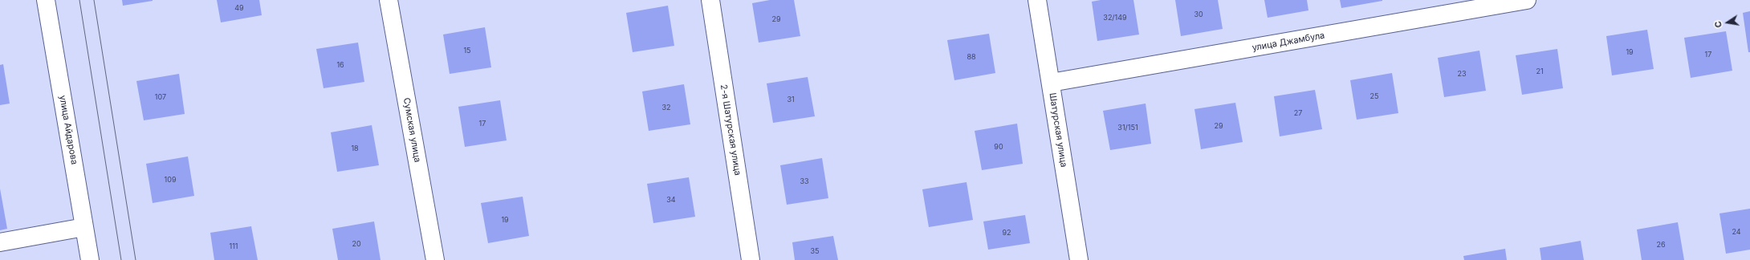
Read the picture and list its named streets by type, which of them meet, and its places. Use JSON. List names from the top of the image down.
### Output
{
  "streets": {
    "street": [
      "улица Джамбула",
      "улица Айдарова",
      "Сумская улица",
      "2-я Шатурская улица",
      "Шатурская улица"
    ]
  },
  "crossings": [
    ["улица Джамбула", "Шатурская улица"]
  ],
  "house_numbers": [
    "49",
    "30",
    "32/149",
    "29",
    "15",
    "19",
    "17",
    "88",
    "16",
    "21",
    "23",
    "25",
    "107",
    "31",
    "32",
    "27",
    "17",
    "29",
    "31/151",
    "90",
    "18",
    "109",
    "33",
    "34",
    "19",
    "24",
    "92",
    "20",
    "26",
    "111",
    "35"
  ],
  "north": "left"
}
